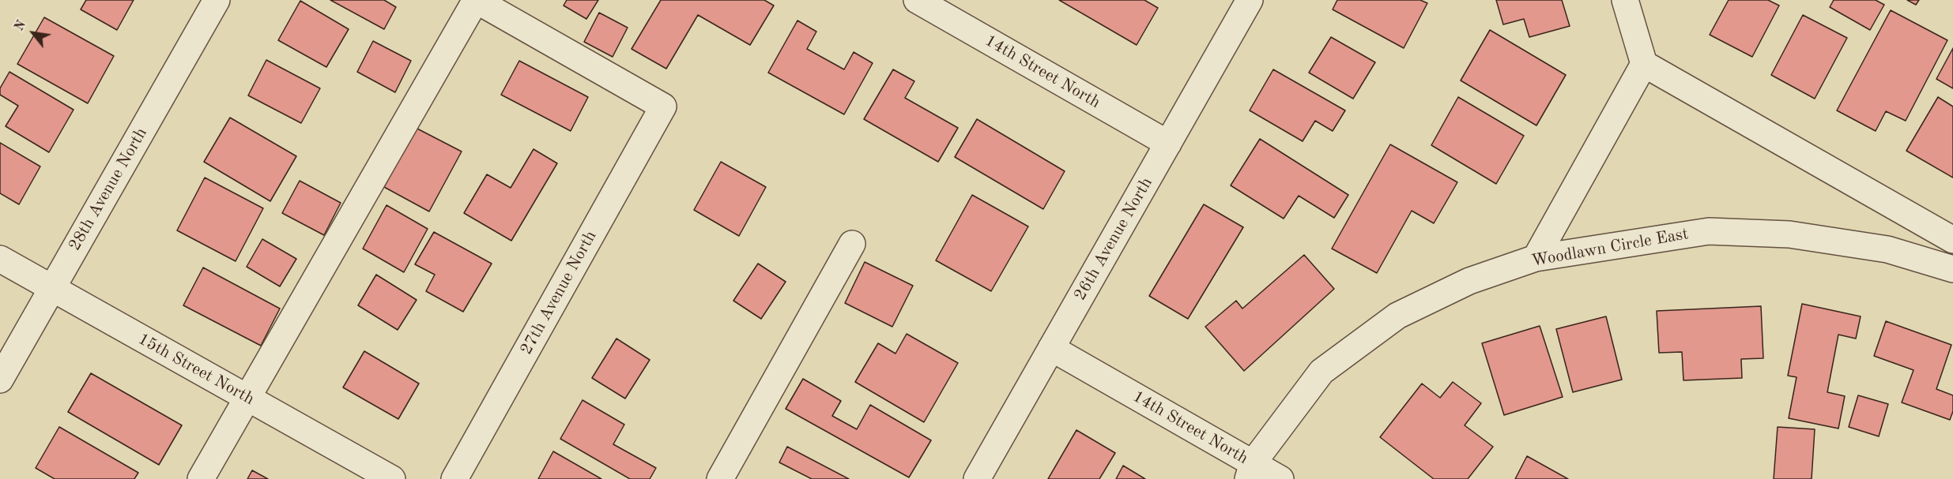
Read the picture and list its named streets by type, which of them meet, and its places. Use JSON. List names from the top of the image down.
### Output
{
  "streets": {
    "street": [
      "14th Street North",
      "28th Avenue North",
      "26th Avenue North",
      "Woodlawn Circle East",
      "27th Avenue North",
      "15th Street North"
    ]
  },
  "crossings": [
    ["14th Street North", "26th Avenue North"],
    ["14th Street North", "Woodlawn Circle East"],
    ["28th Avenue North", "15th Street North"],
    ["27th Avenue North", "15th Street North"]
  ],
  "north": "top left"
}
